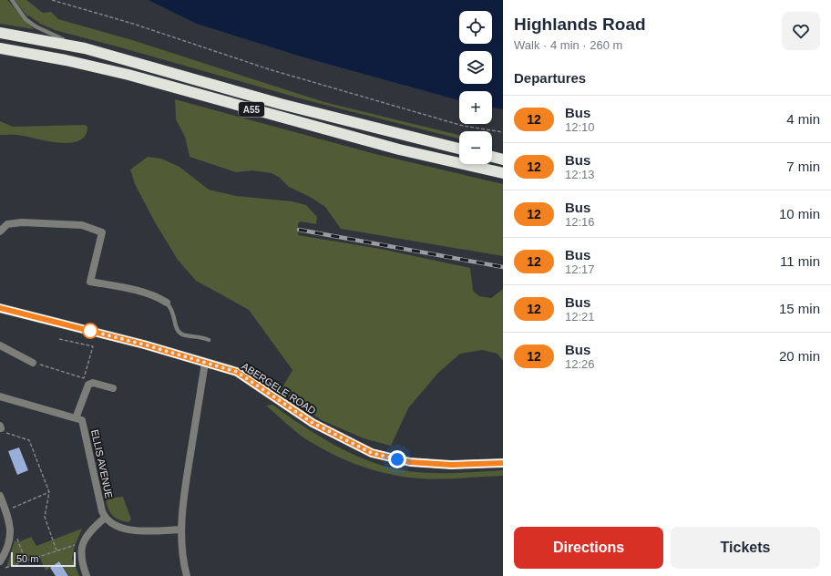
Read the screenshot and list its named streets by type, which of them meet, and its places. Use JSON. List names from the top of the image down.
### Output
{
  "streets": {
    "highway": ["A55"],
    "main road": ["ABERGELE ROAD"],
    "street": ["ELLIS AVENUE"]
  },
  "lines": ["bus line 12"],
  "scale_bar": "50 m",
  "page": {
    "heading": [
      ["Highlands Road", "Walk · 4 min · 260 m"],
      "Departures"
    ],
    "map_buttons": ["+", "−"],
    "list": [
      {
        "mark": "12",
        "name": "Bus",
        "note": "12:10",
        "value": "4 min"
      },
      {
        "mark": "12",
        "name": "Bus",
        "note": "12:13",
        "value": "7 min"
      },
      {
        "mark": "12",
        "name": "Bus",
        "note": "12:16",
        "value": "10 min"
      },
      {
        "mark": "12",
        "name": "Bus",
        "note": "12:17",
        "value": "11 min"
      },
      {
        "mark": "12",
        "name": "Bus",
        "note": "12:21",
        "value": "15 min"
      },
      {
        "mark": "12",
        "name": "Bus",
        "note": "12:26",
        "value": "20 min"
      }
    ],
    "buttons": ["Directions", "Tickets"],
    "scale": "50 m"
  }
}
